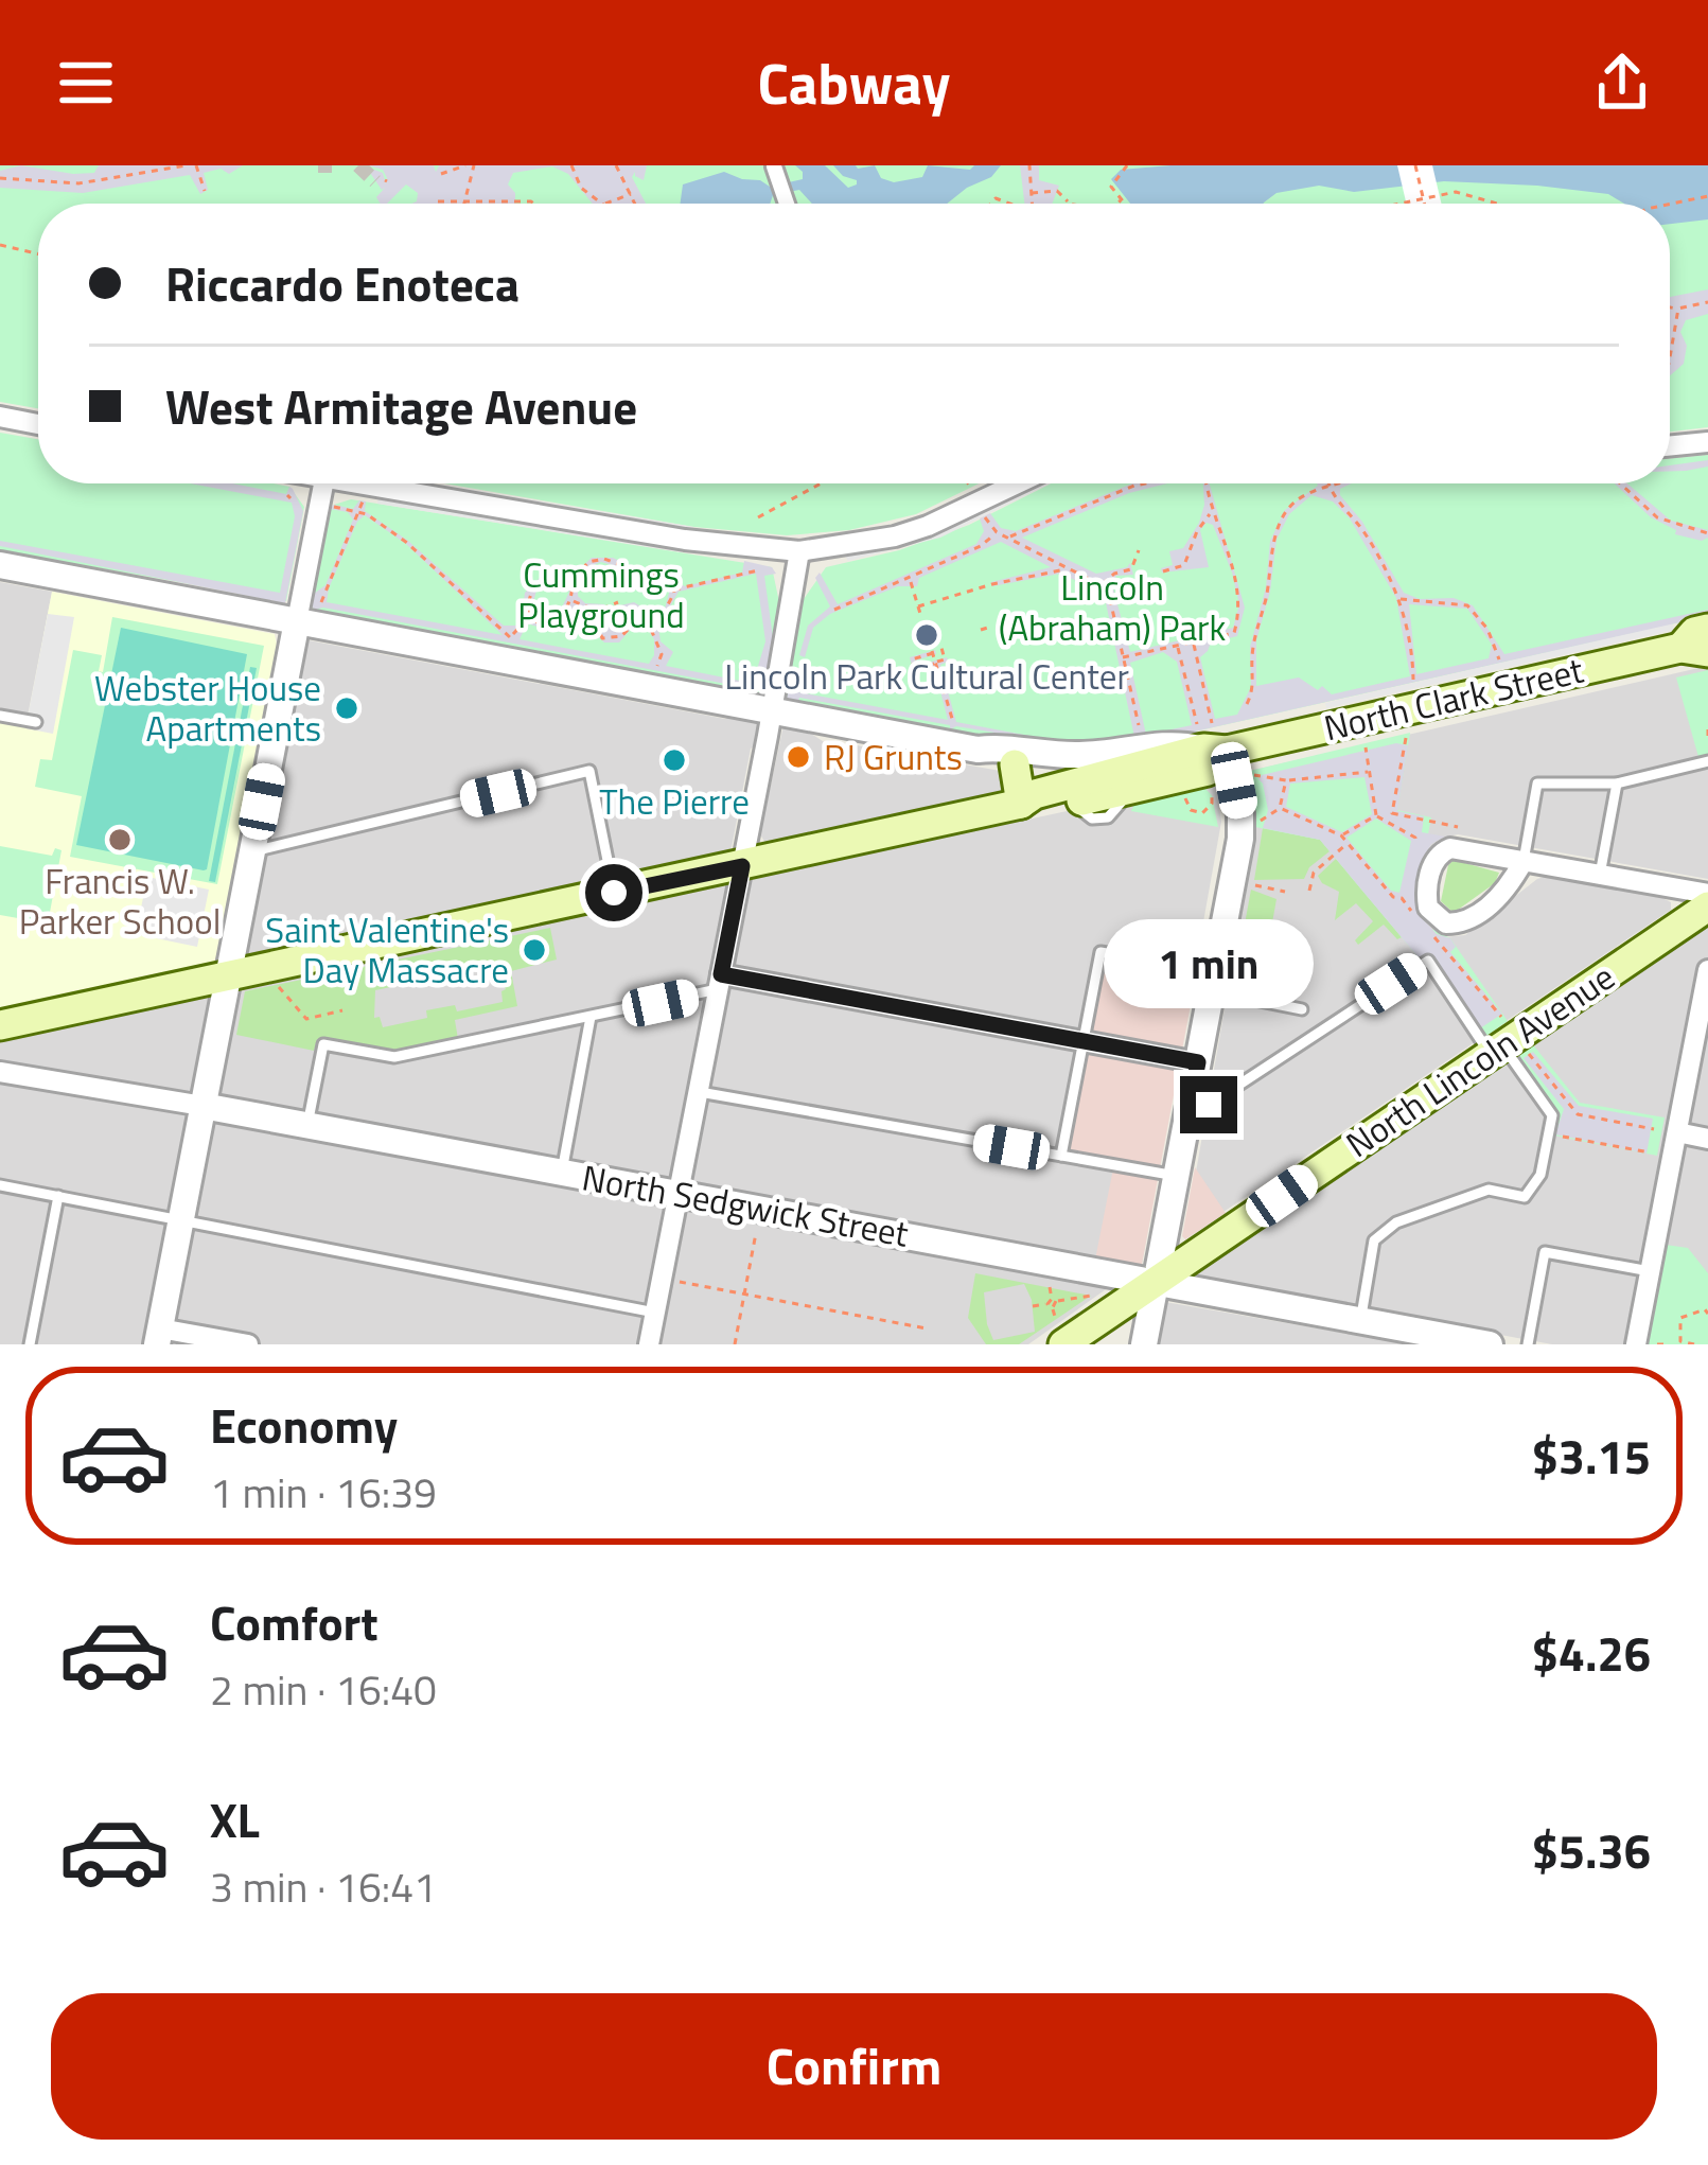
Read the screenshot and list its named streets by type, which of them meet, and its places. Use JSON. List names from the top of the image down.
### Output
{
  "streets": {
    "main road": ["North Clark Street", "North Lincoln Avenue"],
    "street": ["North Sedgwick Street"]
  },
  "crossings": [
    ["North Lincoln Avenue", "North Sedgwick Street"]
  ],
  "parks": ["Cummings Playground", "Lincoln (Abraham) Park"],
  "places": [
    "Lincoln Park Cultural Center",
    "Webster House Apartments",
    "RJ Grunts",
    "The Pierre",
    "Francis W. Parker School",
    "Saint Valentine's Day Massacre"
  ],
  "page": {
    "header": "Cabway",
    "banner": ["Riccardo Enoteca", "West Armitage Avenue"],
    "bubble": "1 min",
    "list": [
      {
        "name": "Economy",
        "note": "1 min · 16:39",
        "value": "$3.15"
      },
      {
        "name": "Comfort",
        "note": "2 min · 16:40",
        "value": "$4.26"
      },
      {
        "name": "XL",
        "note": "3 min · 16:41",
        "value": "$5.36"
      }
    ],
    "buttons": "Confirm"
  }
}
